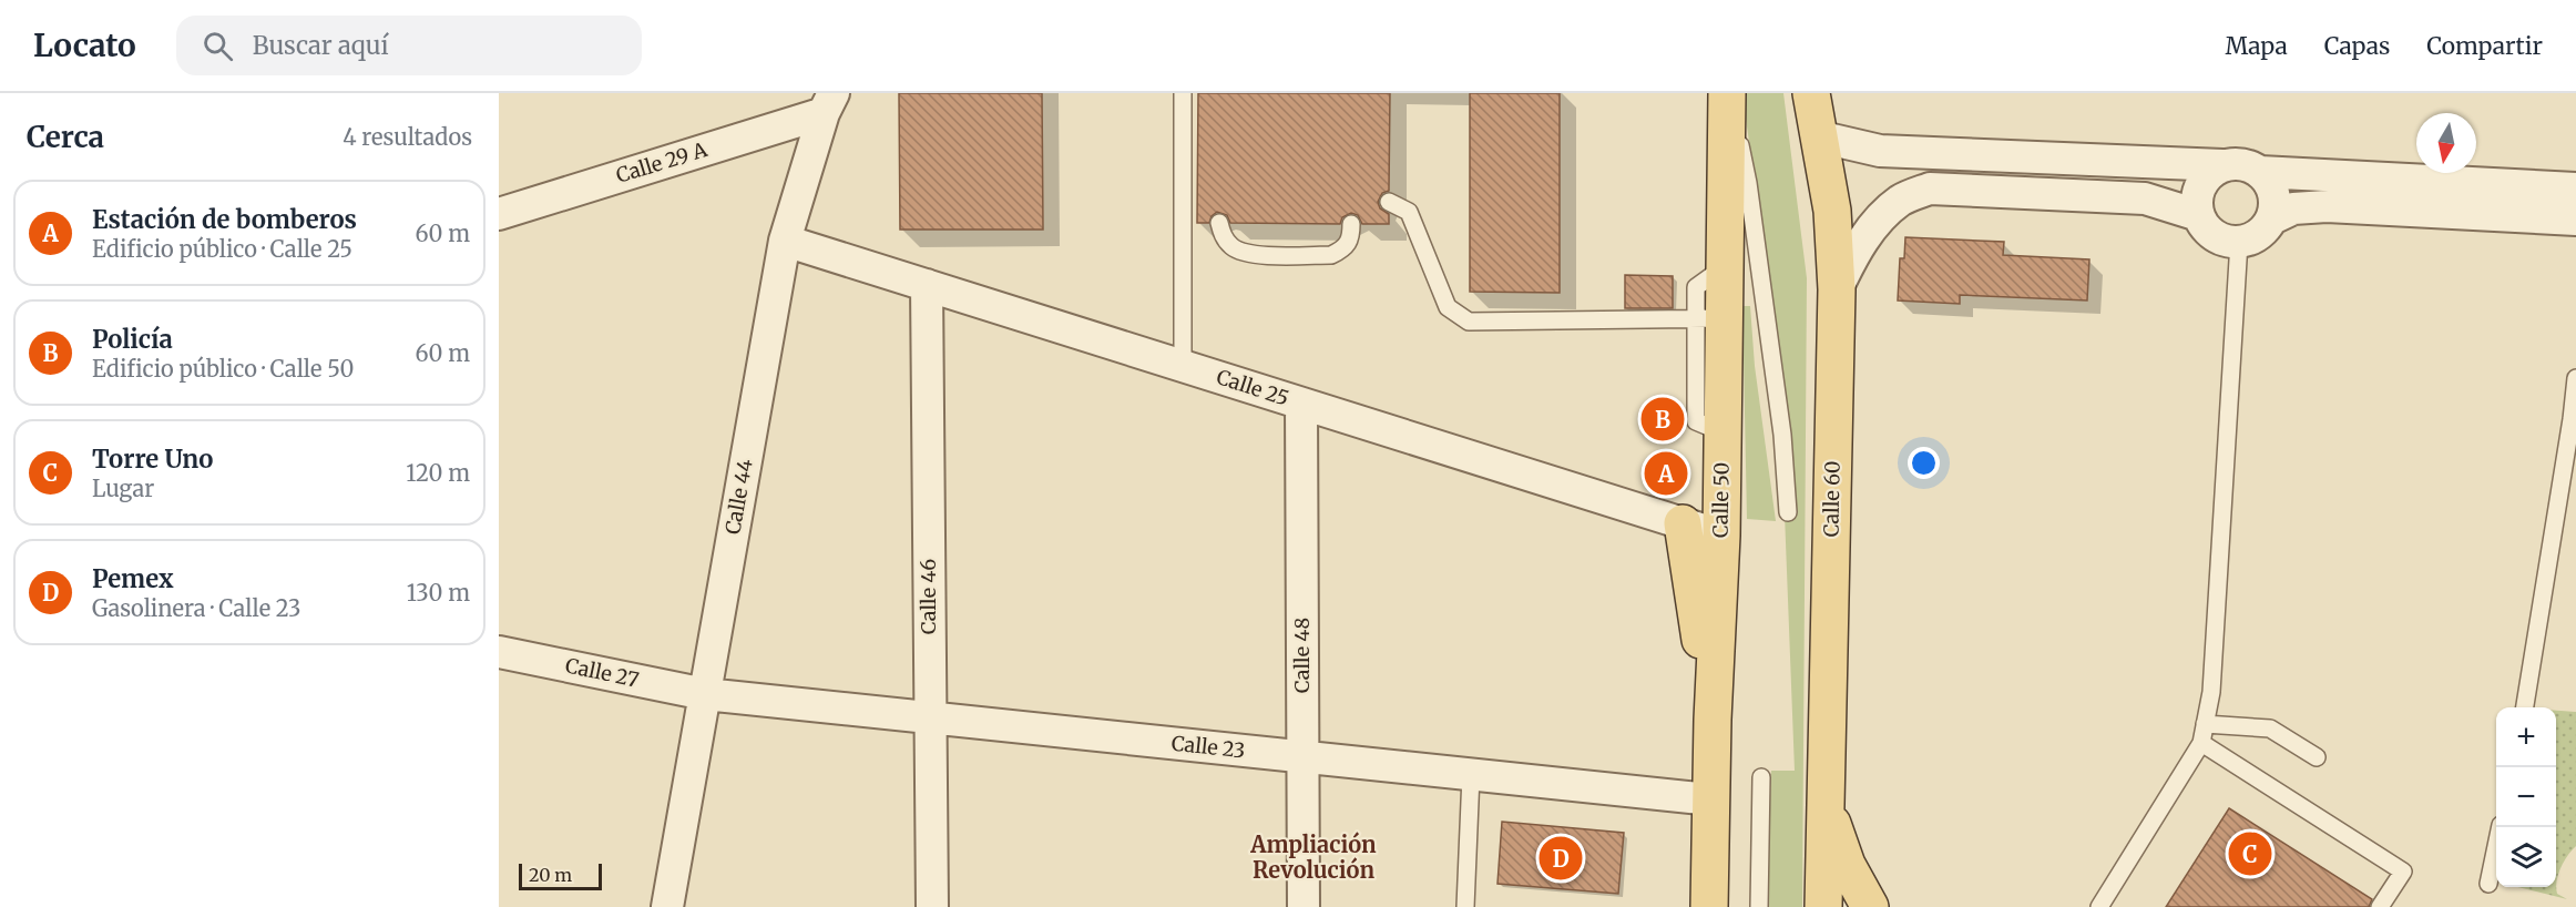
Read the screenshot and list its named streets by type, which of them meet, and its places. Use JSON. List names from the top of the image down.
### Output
{
  "streets": {
    "main road": ["Calle 60", "Calle 50"],
    "street": [
      "Calle 29 A",
      "Calle 25",
      "Calle 44",
      "Calle 46",
      "Calle 48",
      "Calle 27",
      "Calle 23"
    ]
  },
  "crossings": [
    ["Calle 29 A", "Calle 44"],
    ["Calle 25", "Calle 44"],
    ["Calle 25", "Calle 50"],
    ["Calle 25", "Calle 46"],
    ["Calle 25", "Calle 48"],
    ["Calle 44", "Calle 27"],
    ["Calle 44", "Calle 23"],
    ["Calle 50", "Calle 23"],
    ["Calle 46", "Calle 23"],
    ["Calle 48", "Calle 23"],
    ["Calle 27", "Calle 23"]
  ],
  "districts": ["Ampliación Revolución"],
  "scale_bar": "20 m",
  "north": "bottom",
  "page": {
    "header": "Locato",
    "search": "Buscar aquí",
    "nav": ["Mapa", "Capas", "Compartir"],
    "heading": ["Cerca", "4 resultados"],
    "list": [
      {
        "mark": "A",
        "name": "Estación de bomberos",
        "note": "Edificio público · Calle 25",
        "value": "60 m"
      },
      {
        "mark": "B",
        "name": "Policía",
        "note": "Edificio público · Calle 50",
        "value": "60 m"
      },
      {
        "mark": "C",
        "name": "Torre Uno",
        "note": "Lugar",
        "value": "120 m"
      },
      {
        "mark": "D",
        "name": "Pemex",
        "note": "Gasolinera · Calle 23",
        "value": "130 m"
      }
    ],
    "pins": [
      "B",
      "A",
      "C",
      "D"
    ],
    "map_buttons": ["+", "−"],
    "scale": "20 m"
  }
}
